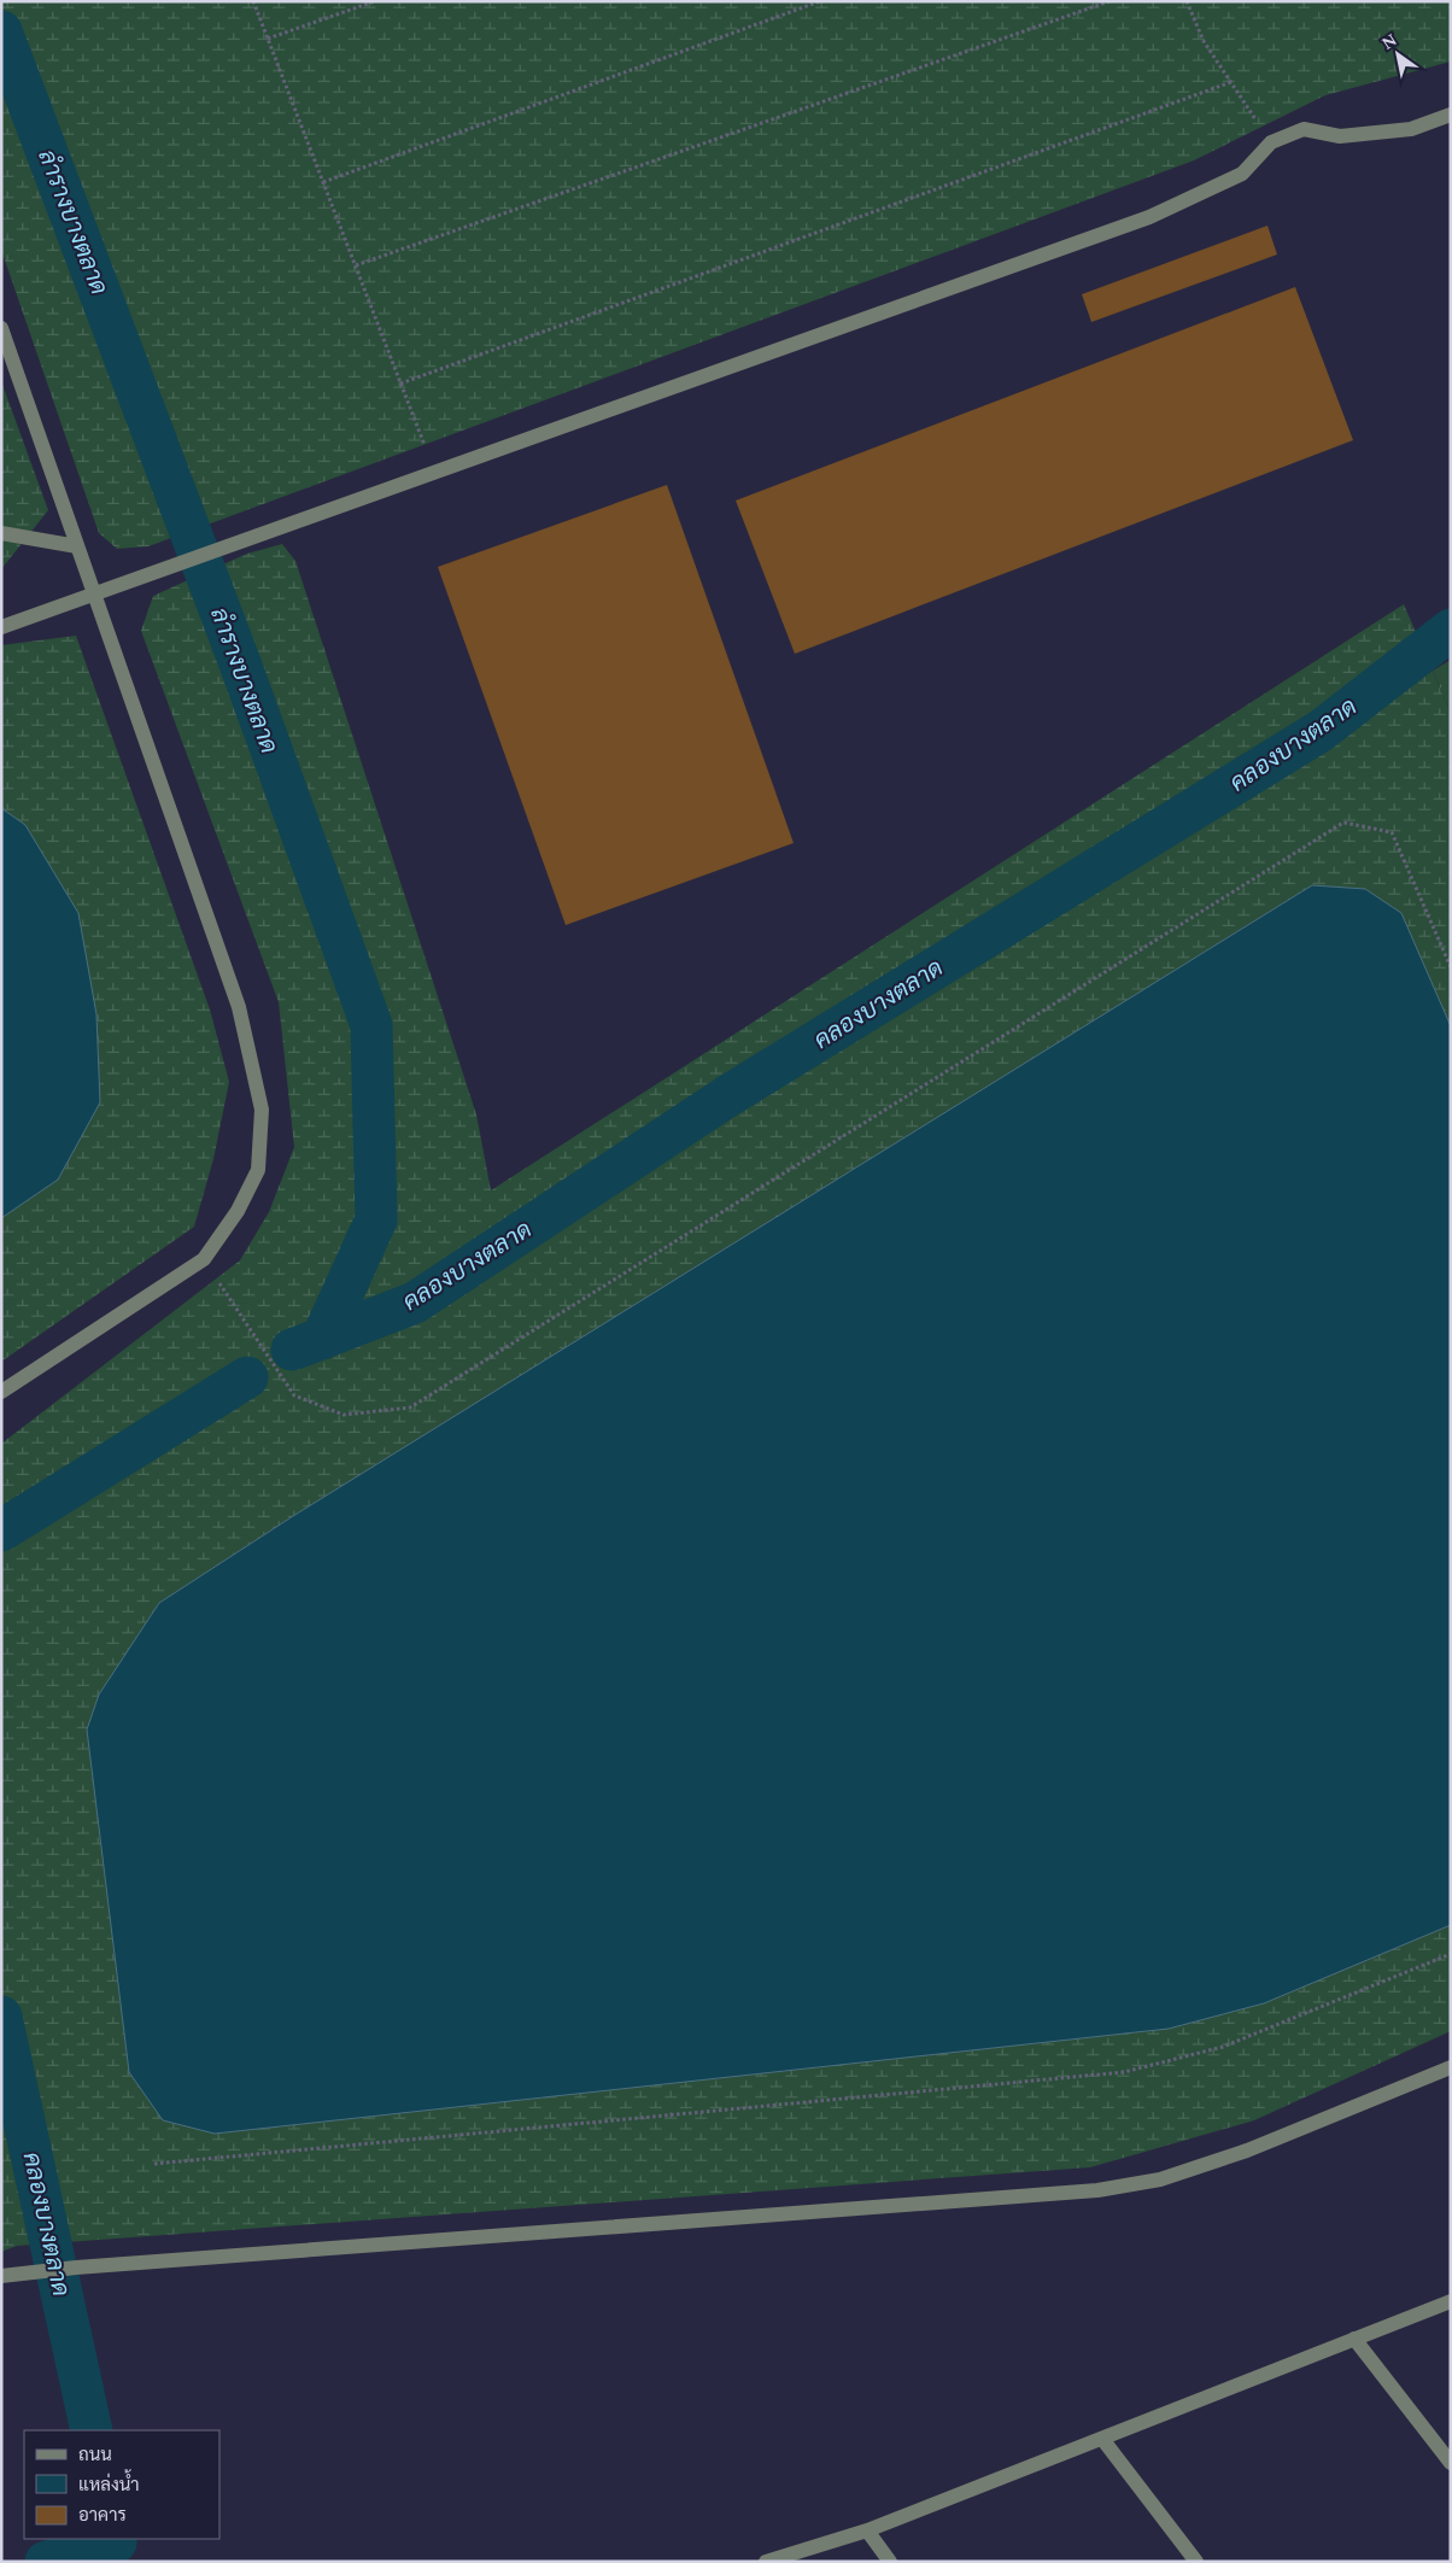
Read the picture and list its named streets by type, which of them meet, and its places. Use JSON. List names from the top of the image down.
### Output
{
  "water": ["ลำรางบางตลาด", "คลองบางตลาด"],
  "legend": ["ถนน", "แหล่งน้ำ", "อาคาร"],
  "north": "top left"
}
